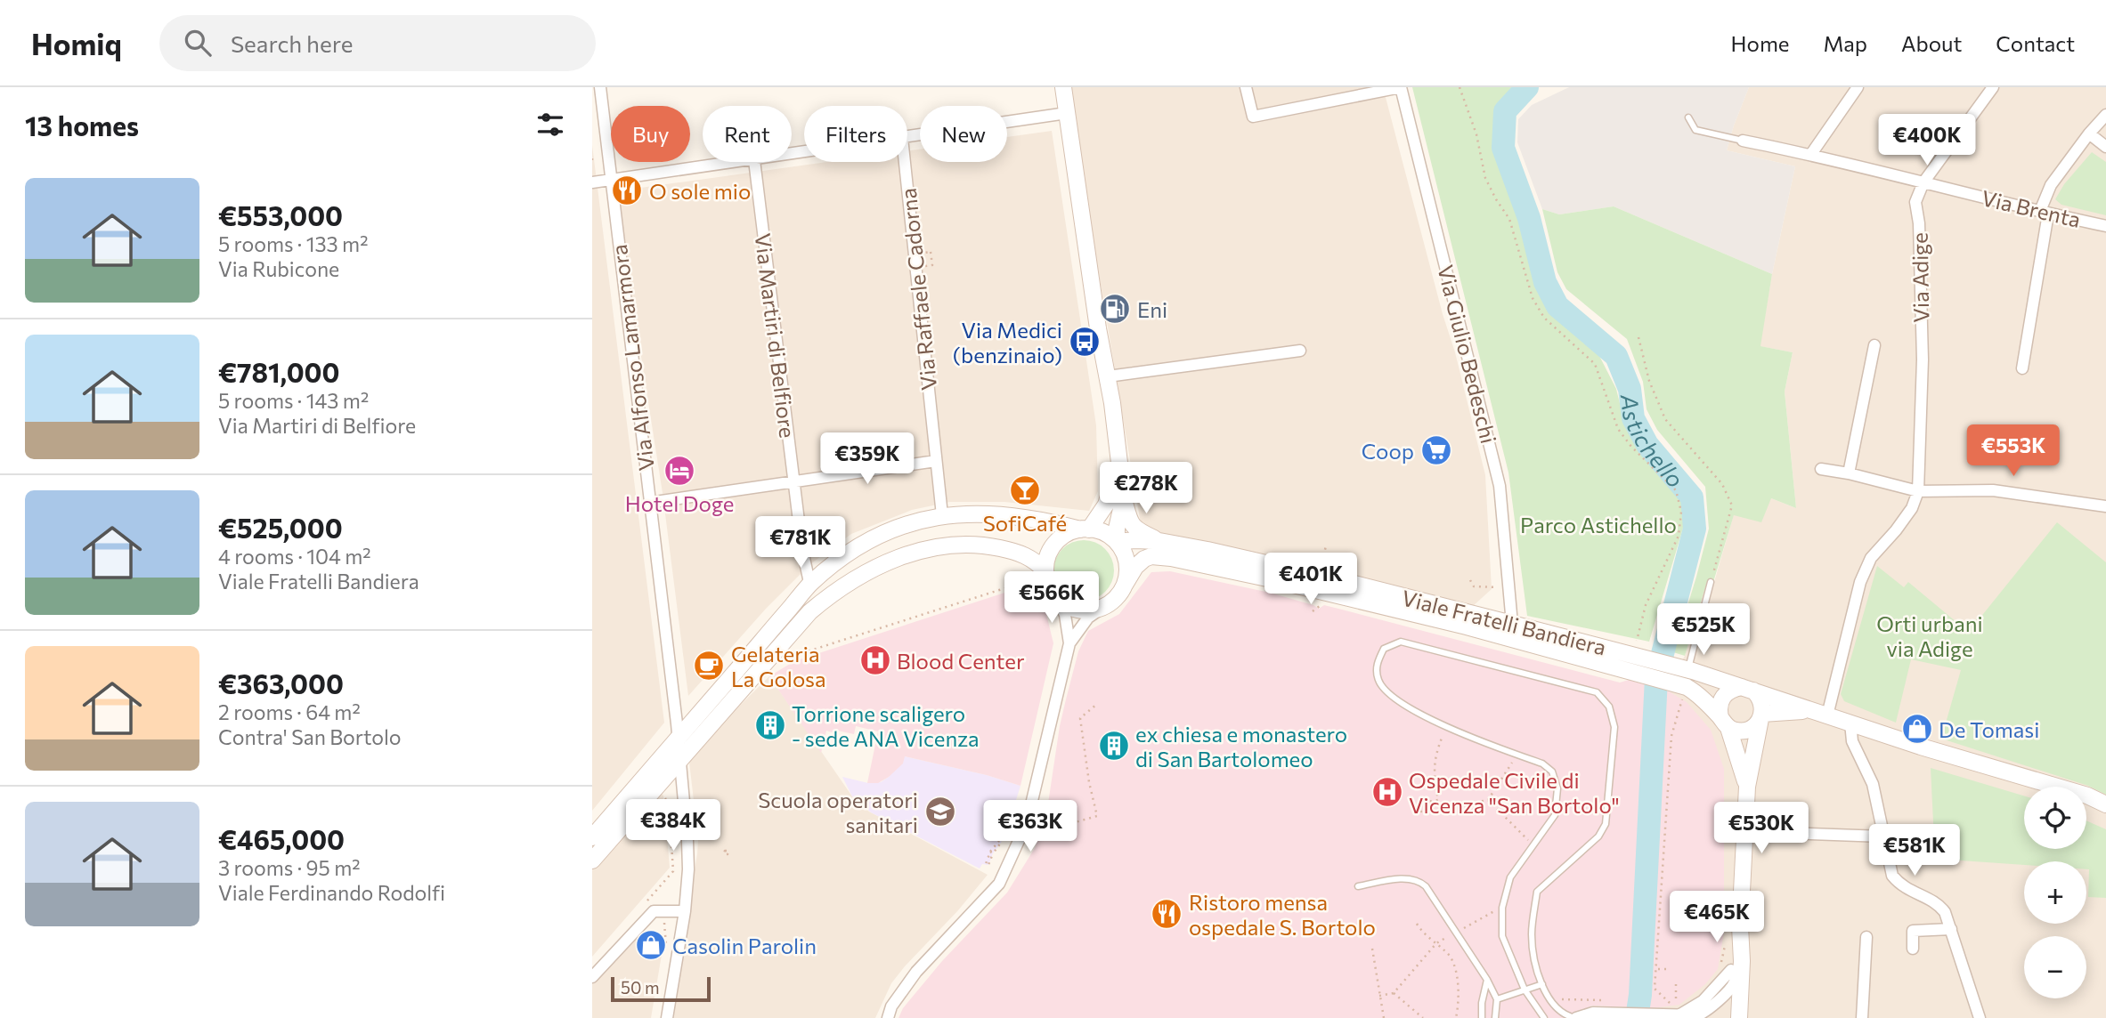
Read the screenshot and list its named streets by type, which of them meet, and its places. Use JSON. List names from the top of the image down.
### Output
{
  "streets": {
    "main road": ["Viale Fratelli Bandiera"],
    "street": [
      "Via Brenta",
      "Via Adige",
      "Via Raffaele Cadorna",
      "Via Martiri di Belfiore",
      "Via Giulio Bedeschi",
      "Via Alfonso Lamarmora"
    ]
  },
  "crossings": [
    ["Via Brenta", "Via Adige"],
    ["Via Adige", "Viale Fratelli Bandiera"],
    ["Via Giulio Bedeschi", "Viale Fratelli Bandiera"]
  ],
  "water": ["Astichello"],
  "parks": ["Parco Astichello", "Orti urbani via Adige"],
  "places": {
    "restaurant": ["O sole mio", "Ristoro mensa ospedale S. Bortolo"],
    "fuel station": ["Eni"],
    "bus stop": ["Via Medici (benzinaio)"],
    "supermarket": ["Coop"],
    "hotel": ["Hotel Doge"],
    "bar": ["SofiCafé"],
    "hospital": ["Blood Center", "Ospedale Civile di Vicenza \"San Bortolo\""],
    "cafe": ["Gelateria La Golosa"],
    "building": ["Torrione scaligero - sede ANA Vicenza", "ex chiesa e monastero di San Bartolomeo"],
    "shop": ["De Tomasi", "Casolin Parolin"],
    "school or university": ["Scuola operatori sanitari"]
  },
  "scale_bar": "50 m",
  "page": {
    "header": "Homiq",
    "search": "Search here",
    "nav": [
      "Home",
      "Map",
      "About",
      "Contact"
    ],
    "heading": "13 homes",
    "chip": [
      "Buy",
      "Rent",
      "Filters",
      "New"
    ],
    "price": [
      "€400K",
      "€553K",
      "€359K",
      "€278K",
      "€781K",
      "€401K",
      "€566K",
      "€525K",
      "€384K",
      "€363K",
      "€530K",
      "€581K",
      "€465K"
    ],
    "list": [
      {
        "name": "€553,000",
        "note": "5 rooms · 133 m² · Via Rubicone"
      },
      {
        "name": "€781,000",
        "note": "5 rooms · 143 m² · Via Martiri di Belfiore"
      },
      {
        "name": "€525,000",
        "note": "4 rooms · 104 m² · Viale Fratelli Bandiera"
      },
      {
        "name": "€363,000",
        "note": "2 rooms · 64 m² · Contra' San Bortolo"
      },
      {
        "name": "€465,000",
        "note": "3 rooms · 95 m² · Viale Ferdinando Rodolfi"
      }
    ],
    "map_buttons": ["+", "−"],
    "scale": "50 m"
  }
}
